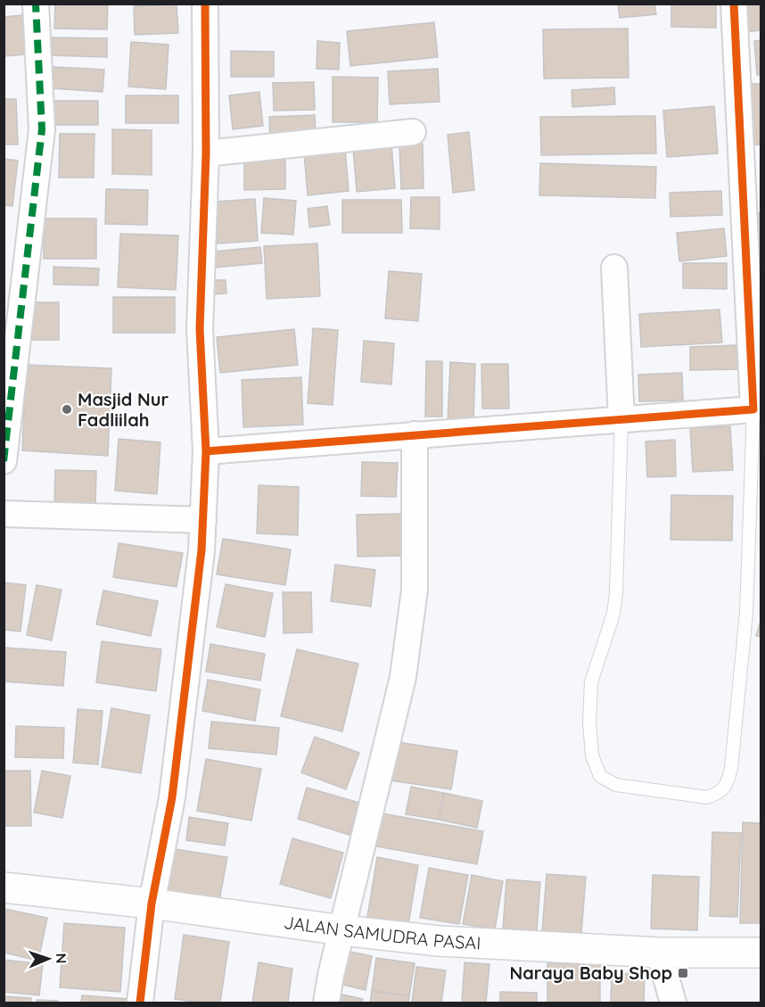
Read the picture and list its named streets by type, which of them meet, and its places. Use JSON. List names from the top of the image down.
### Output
{
  "streets": {
    "street": ["JALAN SAMUDRA PASAI"]
  },
  "places": {
    "other": ["Masjid Nur Fadliilah"],
    "transit": ["Naraya Baby Shop"]
  },
  "north": "right"
}
